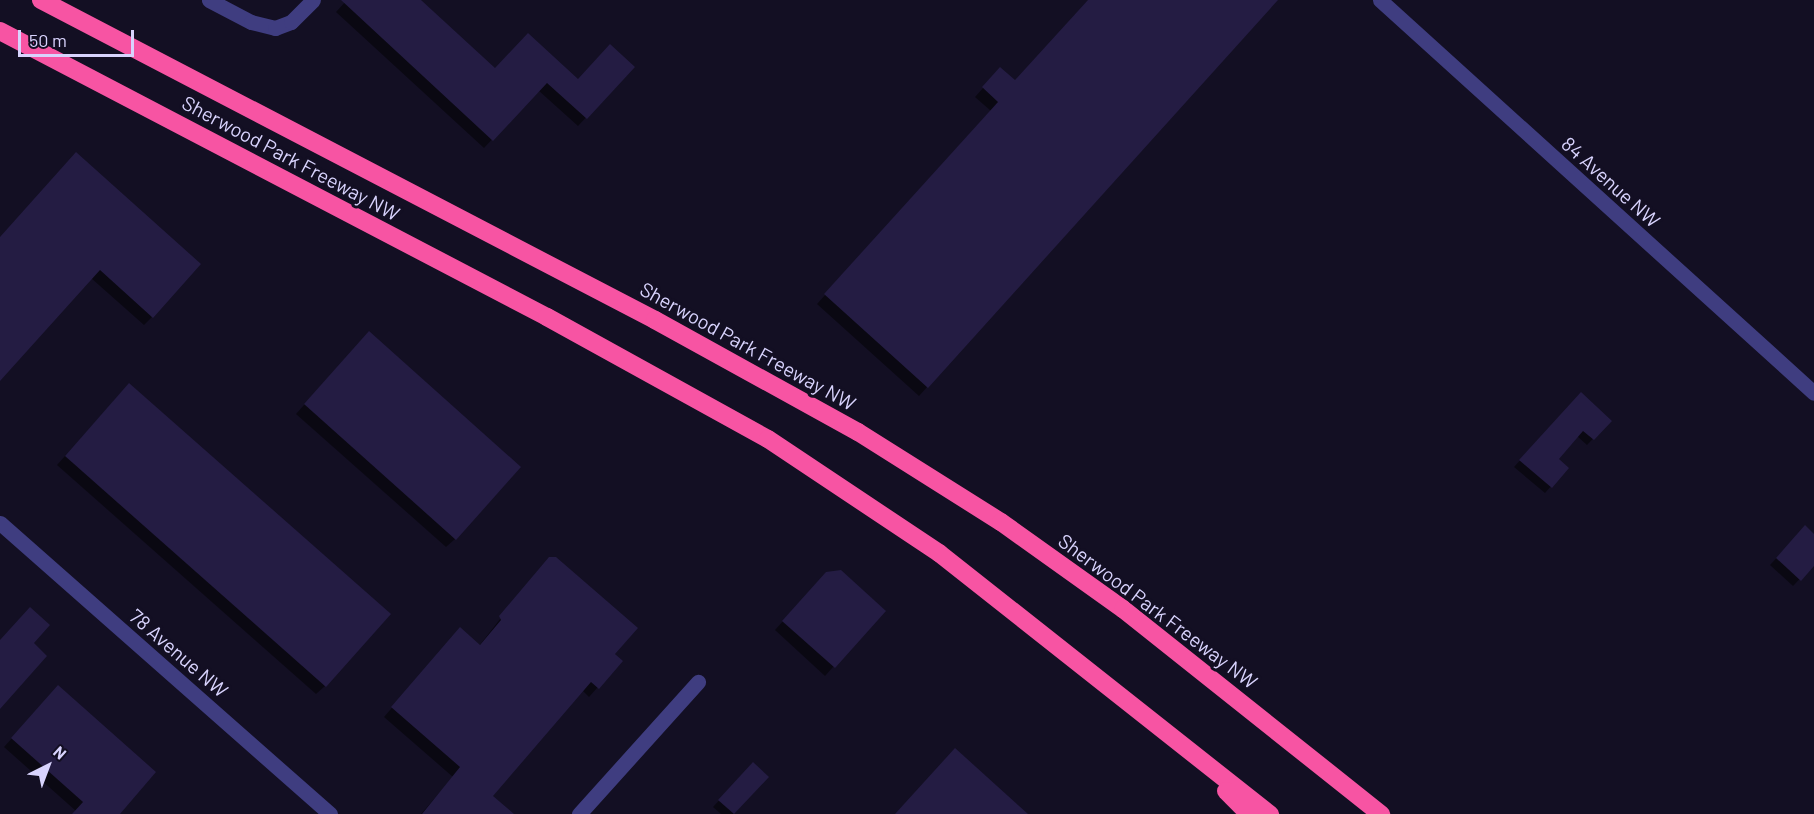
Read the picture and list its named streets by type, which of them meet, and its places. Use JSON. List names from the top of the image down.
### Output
{
  "streets": {
    "highway": ["Sherwood Park Freeway NW"],
    "street": ["84 Avenue NW", "78 Avenue NW"]
  },
  "scale_bar": "50 m",
  "north": "top right"
}
